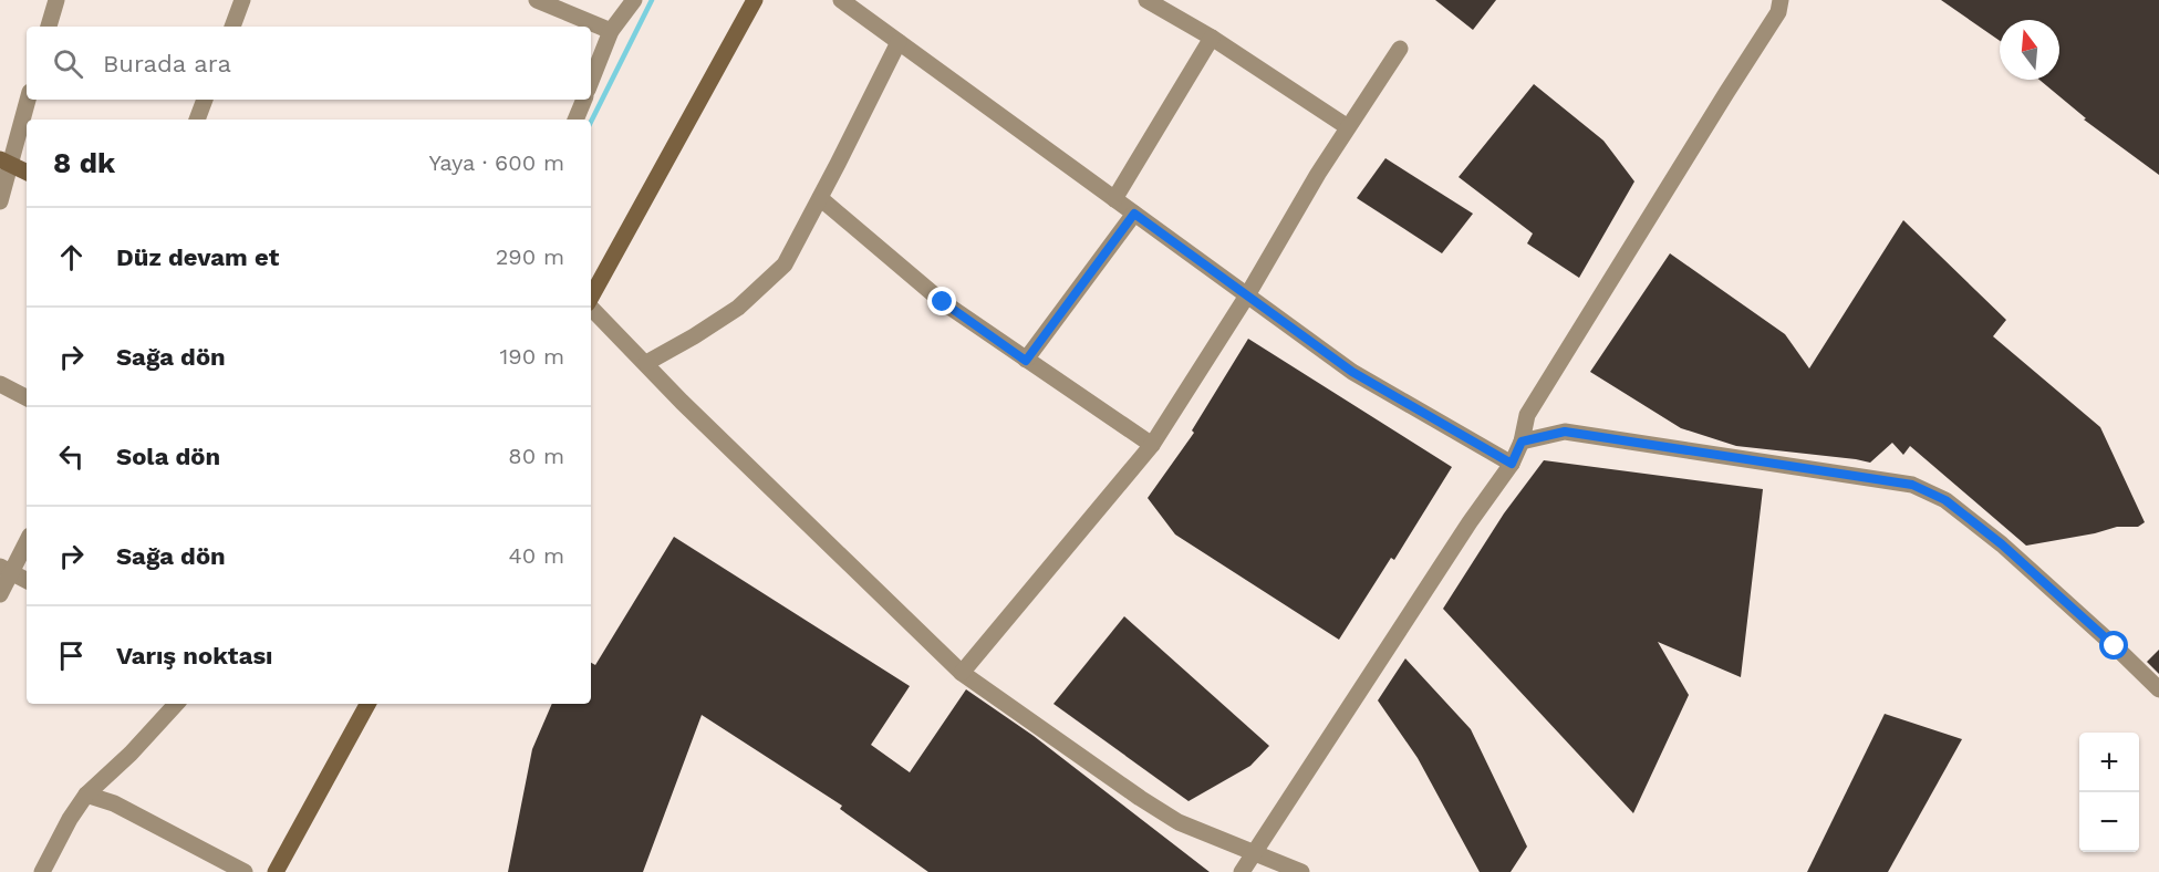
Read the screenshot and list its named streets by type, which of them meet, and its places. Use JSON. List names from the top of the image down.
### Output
{
  "north": "top",
  "page": {
    "search": "Burada ara",
    "heading": ["8 dk", "Yaya · 600 m"],
    "list": [
      ["Düz devam et", "290 m"],
      ["Sağa dön", "190 m"],
      ["Sola dön", "80 m"],
      ["Sağa dön", "40 m"],
      "Varış noktası"
    ],
    "map_buttons": ["+", "−"]
  }
}
